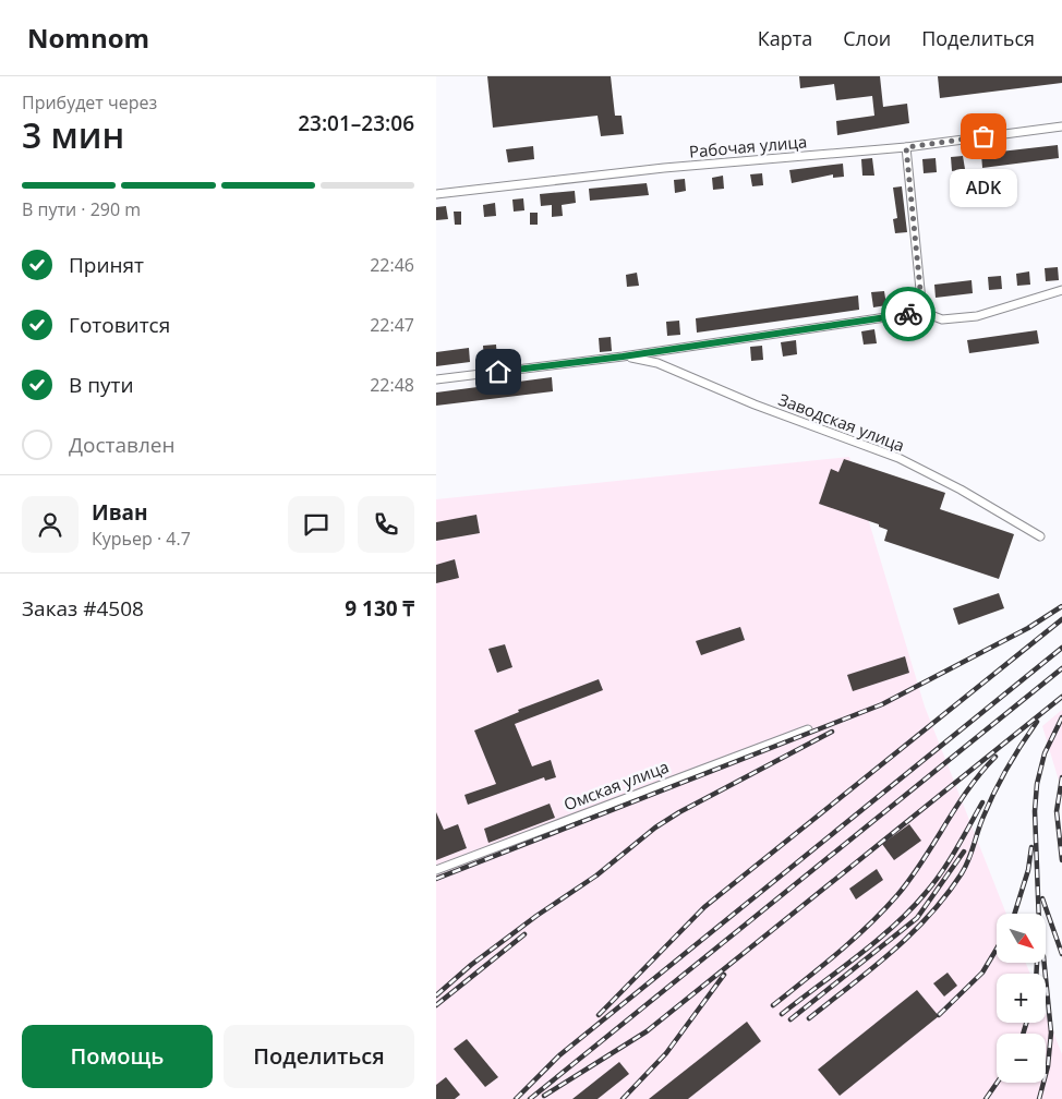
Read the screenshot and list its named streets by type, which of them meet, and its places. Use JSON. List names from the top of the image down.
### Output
{
  "streets": {
    "street": ["Рабочая улица", "Заводская улица", "Омская улица"]
  },
  "places": ["ADK"],
  "north": "bottom right",
  "page": {
    "header": "Nomnom",
    "nav": ["Карта", "Слои", "Поделиться"],
    "heading": ["3 мин", "Прибудет через", "23:01–23:06"],
    "panel": [
      "Иван",
      "Курьер · 4.7",
      "Заказ #4508",
      "9 130 ₸"
    ],
    "bar": "В пути · 290 m",
    "bubble": "ADK",
    "list": [
      ["Принят", "22:46"],
      ["Готовится", "22:47"],
      ["В пути", "22:48"],
      "Доставлен"
    ],
    "map_buttons": ["+", "−"],
    "buttons": ["Помощь", "Поделиться"]
  }
}
